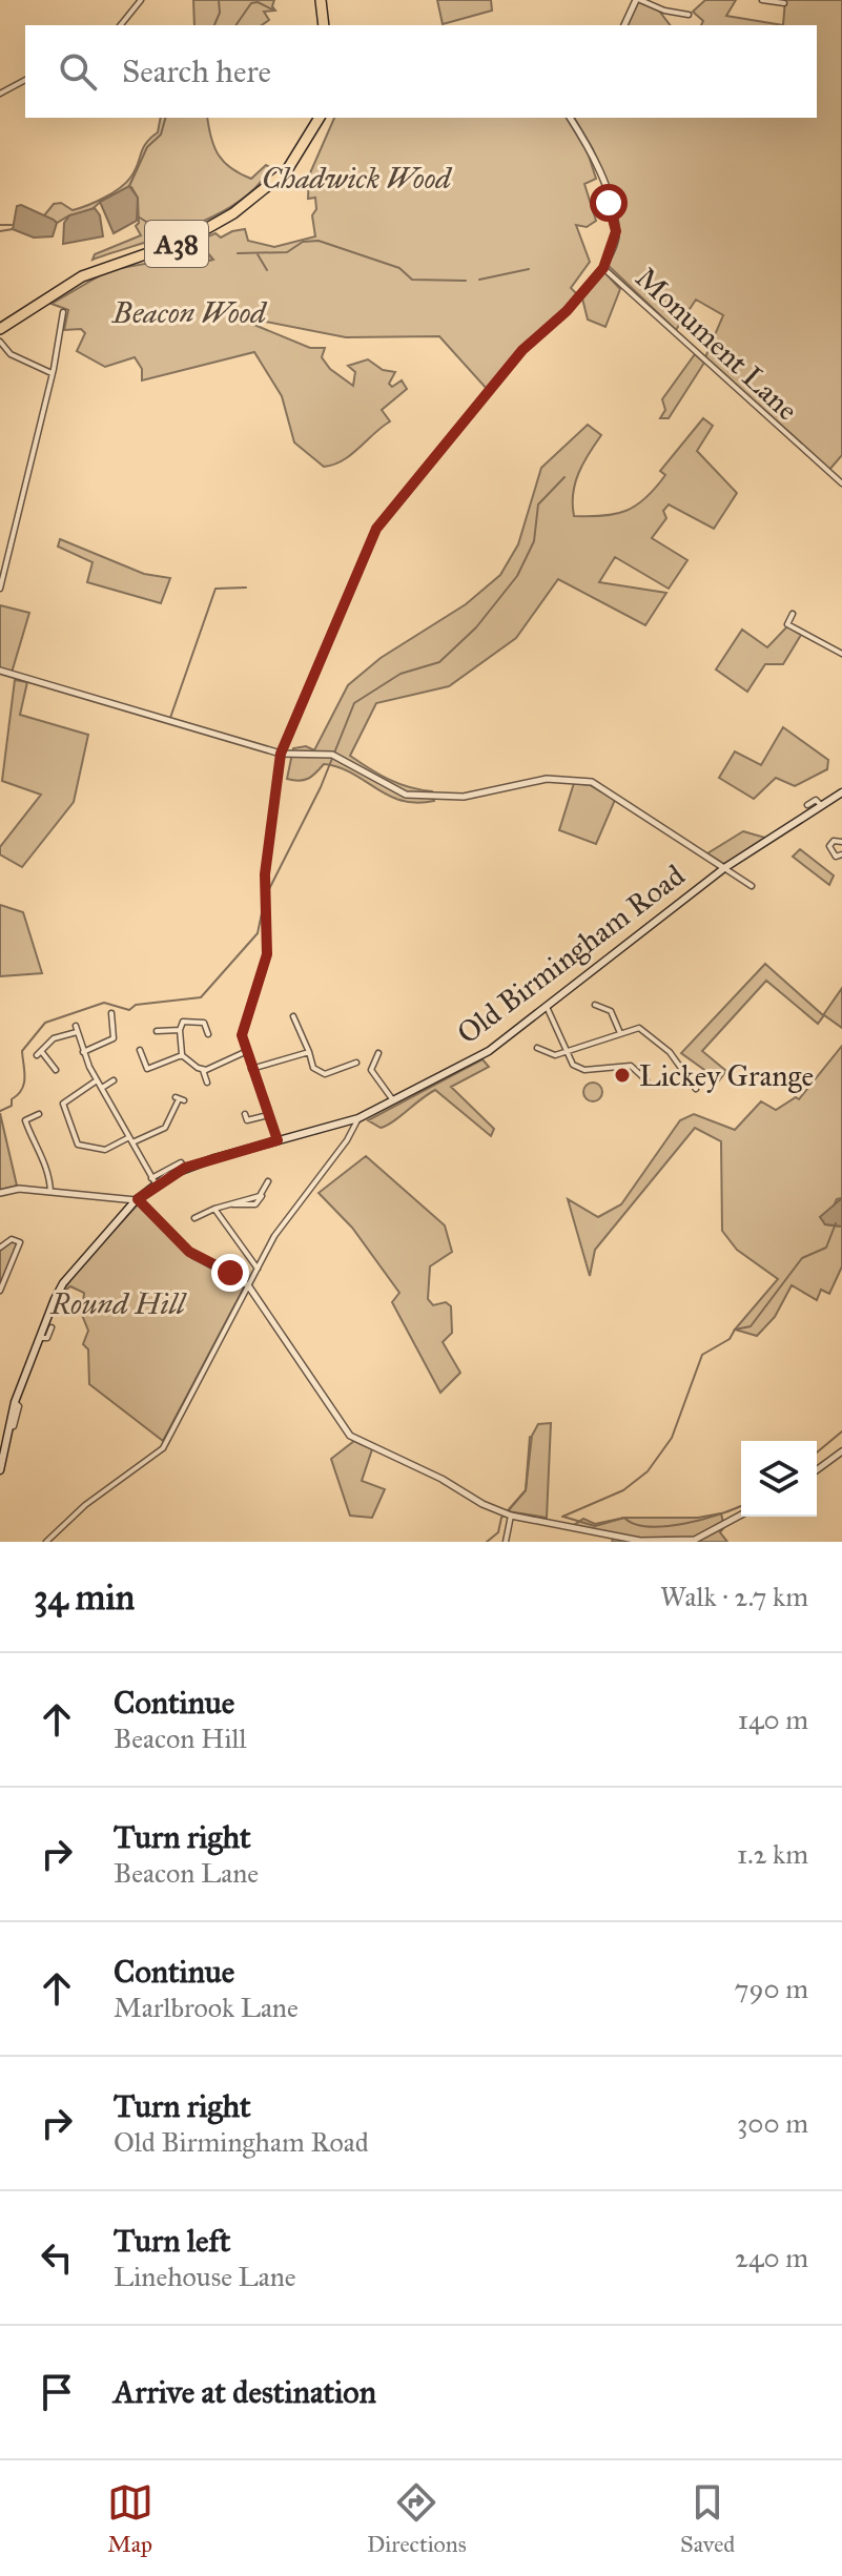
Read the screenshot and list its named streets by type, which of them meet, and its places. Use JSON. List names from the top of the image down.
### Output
{
  "streets": {
    "highway": ["A38"],
    "main road": ["Old Birmingham Road"],
    "street": ["Monument Lane"]
  },
  "parks": ["Chadwick Wood", "Beacon Wood", "Round Hill"],
  "places": ["Lickey Grange"],
  "page": {
    "search": "Search here",
    "heading": ["34 min", "Walk · 2.7 km"],
    "list": [
      ["Continue", "Beacon Hill", "140 m"],
      ["Turn right", "Beacon Lane", "1.2 km"],
      ["Continue", "Marlbrook Lane", "790 m"],
      ["Turn right", "Old Birmingham Road", "300 m"],
      ["Turn left", "Linehouse Lane", "240 m"],
      "Arrive at destination"
    ],
    "nav": ["Map", "Directions", "Saved"]
  }
}
